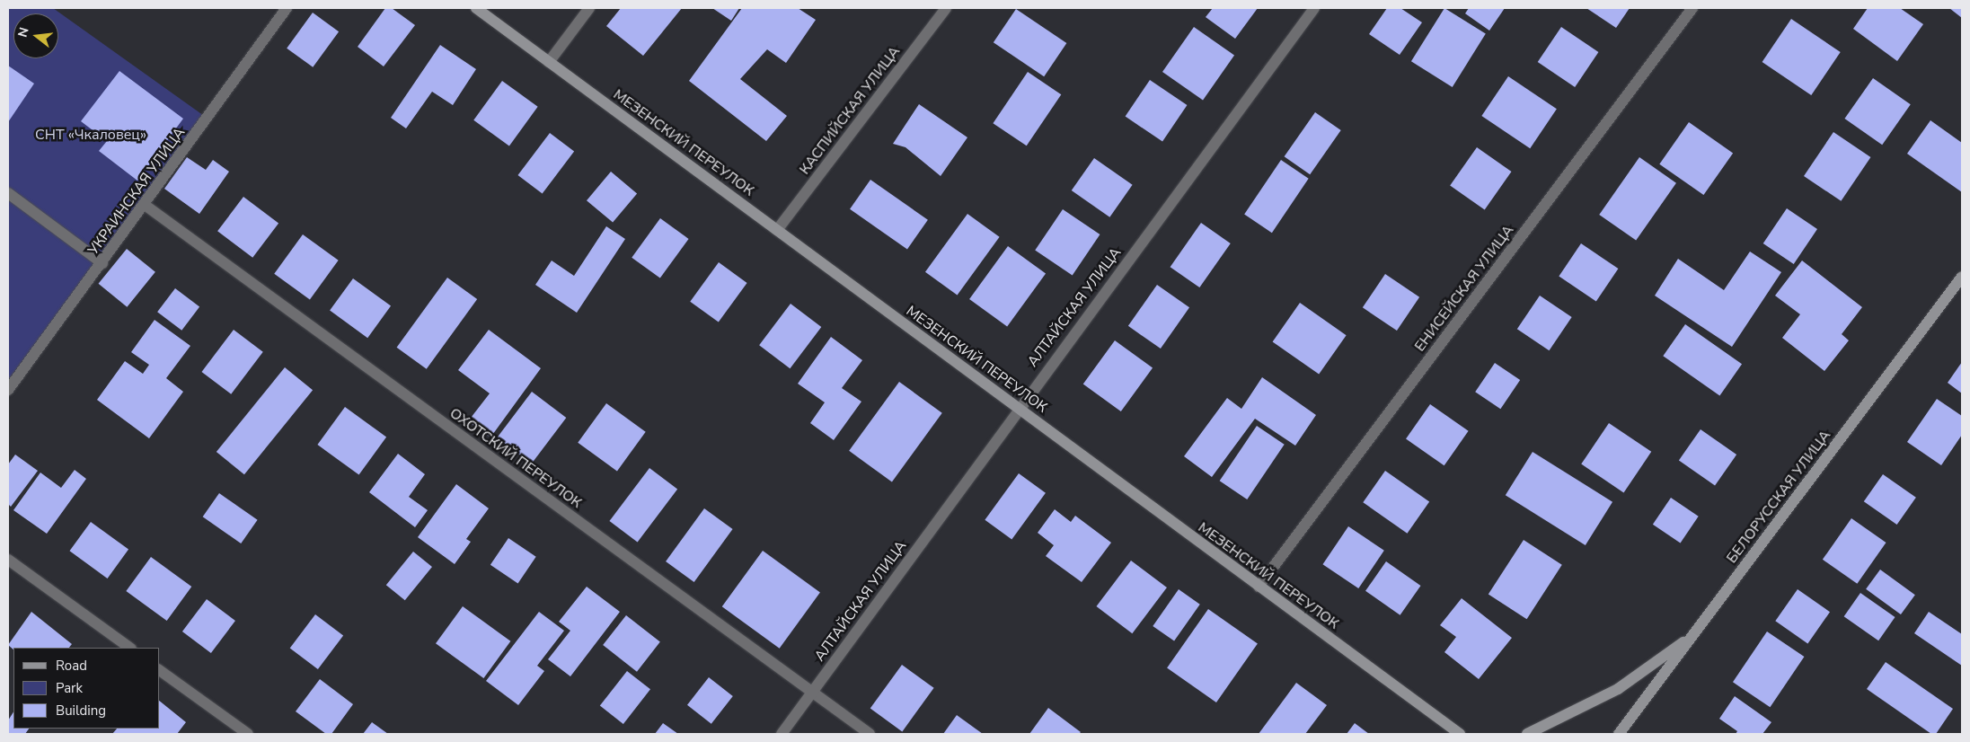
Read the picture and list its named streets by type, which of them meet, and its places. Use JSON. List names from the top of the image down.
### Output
{
  "streets": {
    "street": [
      "КАСПИЙСКАЯ УЛИЦА",
      "МЕЗЕНСКИЙ ПЕРЕУЛОК",
      "УКРАИНСКАЯ УЛИЦА",
      "ЕНИСЕЙСКАЯ УЛИЦА",
      "АЛТАЙСКАЯ УЛИЦА",
      "ОХОТСКИЙ ПЕРЕУЛОК",
      "БЕЛОРУССКАЯ УЛИЦА"
    ]
  },
  "crossings": [
    ["КАСПИЙСКАЯ УЛИЦА", "МЕЗЕНСКИЙ ПЕРЕУЛОК"],
    ["МЕЗЕНСКИЙ ПЕРЕУЛОК", "ЕНИСЕЙСКАЯ УЛИЦА"],
    ["МЕЗЕНСКИЙ ПЕРЕУЛОК", "АЛТАЙСКАЯ УЛИЦА"],
    ["УКРАИНСКАЯ УЛИЦА", "ОХОТСКИЙ ПЕРЕУЛОК"],
    ["АЛТАЙСКАЯ УЛИЦА", "ОХОТСКИЙ ПЕРЕУЛОК"]
  ],
  "parks": ["СНТ «Чкаловец»"],
  "legend": ["Road", "Park", "Building"],
  "north": "left"
}
